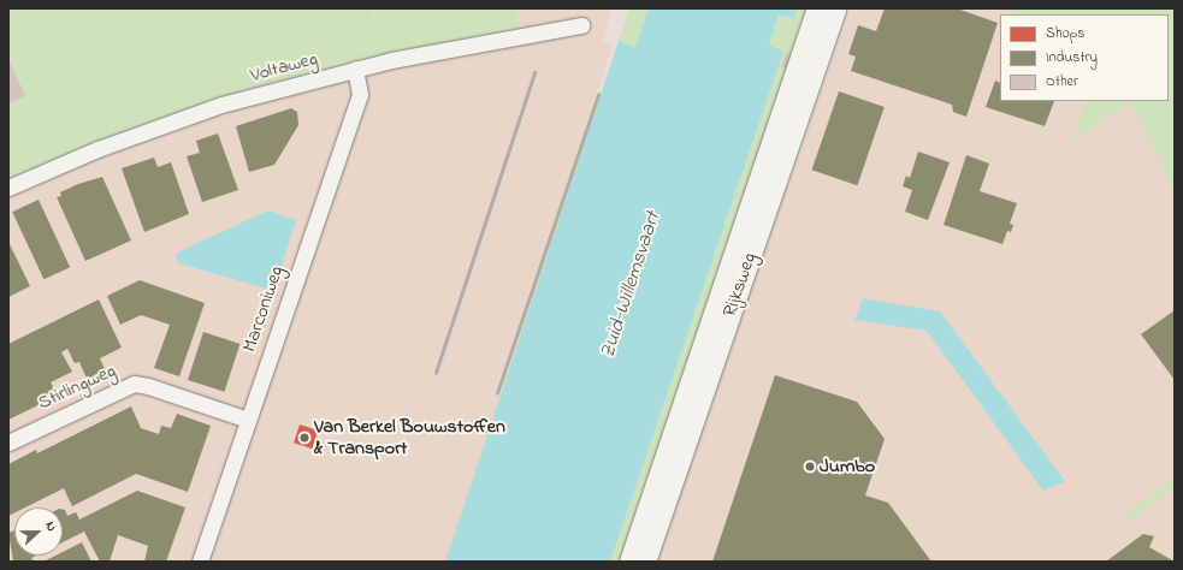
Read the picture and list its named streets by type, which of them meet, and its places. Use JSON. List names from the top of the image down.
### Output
{
  "streets": {
    "main road": ["Rijksweg"],
    "street": ["Voltaweg", "Marconiweg", "Stirlingweg"]
  },
  "crossings": [
    ["Voltaweg", "Marconiweg"],
    ["Marconiweg", "Stirlingweg"]
  ],
  "water": ["Zuid-Willemsvaart"],
  "places": ["Van Berkel Bouwstoffen & Transport", "Jumbo"],
  "legend": ["Shops", "Industry", "Other"],
  "north": "right"
}
